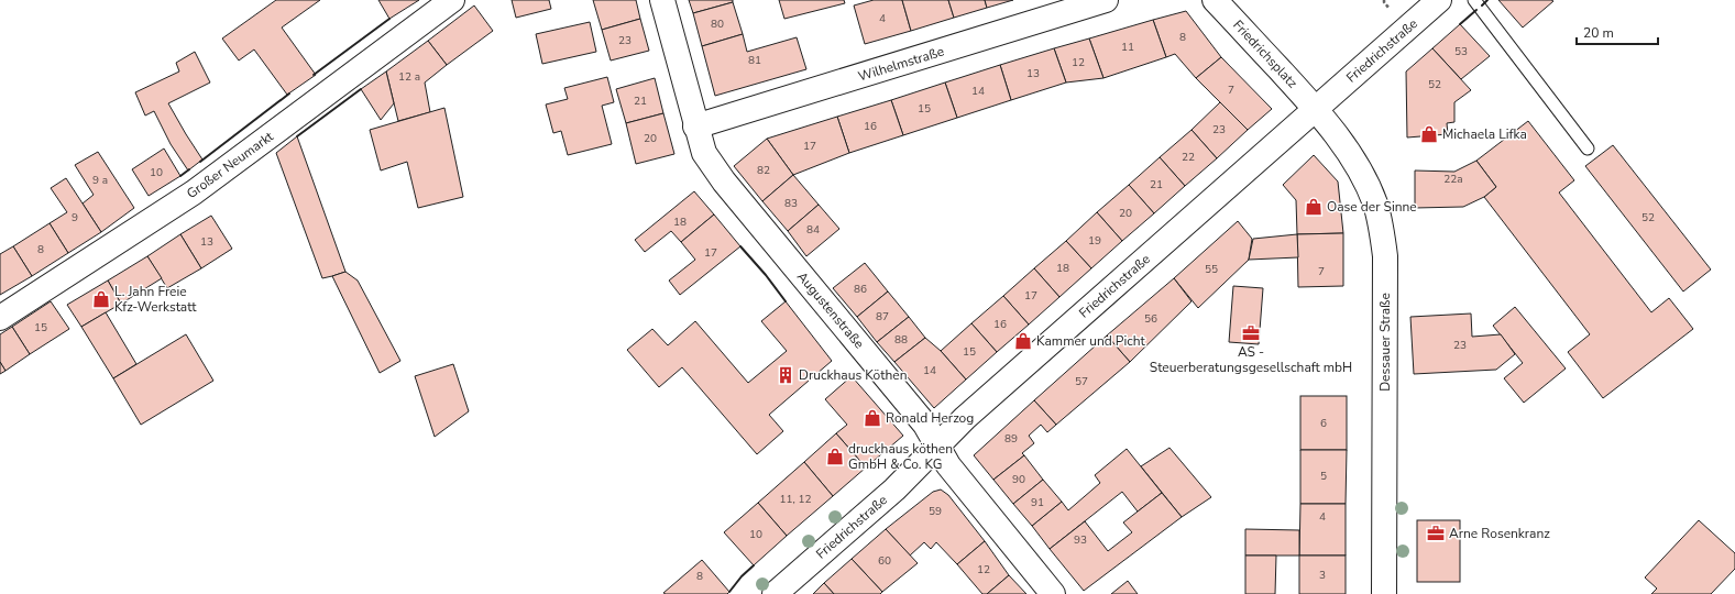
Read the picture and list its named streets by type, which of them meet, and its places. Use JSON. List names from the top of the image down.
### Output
{
  "streets": {
    "street": [
      "Friedrichstraße",
      "Friedrichsplatz",
      "Wilhelmstraße",
      "Großer Neumarkt",
      "Augustenstraße",
      "Dessauer Straße"
    ]
  },
  "crossings": [
    ["Friedrichstraße", "Friedrichsplatz"],
    ["Friedrichstraße", "Augustenstraße"],
    ["Friedrichstraße", "Dessauer Straße"],
    ["Friedrichsplatz", "Dessauer Straße"],
    ["Wilhelmstraße", "Augustenstraße"]
  ],
  "places": {
    "shop": [
      "Michaela Lifka",
      "Oase der Sinne",
      "L. Jahn Freie Kfz-Werkstatt",
      "Kammer und Picht",
      "Ronald Herzog",
      "druckhaus köthen GmbH & Co. KG"
    ],
    "office": ["AS - Steuerberatungsgesellschaft mbH", "Arne Rosenkranz"],
    "building": ["Druckhaus Köthen"]
  },
  "house_numbers": [
    "4",
    "80",
    "8",
    "23",
    "11",
    "53",
    "81",
    "12",
    "13",
    "12 a",
    "52",
    "7",
    "14",
    "21",
    "15",
    "16",
    "23",
    "20",
    "17",
    "22",
    "82",
    "10",
    "22a",
    "9 a",
    "21",
    "83",
    "20",
    "9",
    "52",
    "18",
    "84",
    "19",
    "13",
    "8",
    "17",
    "18",
    "55",
    "7",
    "86",
    "17",
    "87",
    "56",
    "16",
    "15",
    "88",
    "23",
    "15",
    "14",
    "57",
    "6",
    "89",
    "5",
    "90",
    "11, 12",
    "91",
    "59",
    "4",
    "10",
    "93",
    "60",
    "12",
    "3",
    "8"
  ],
  "scale_bar": "20 m"
}
